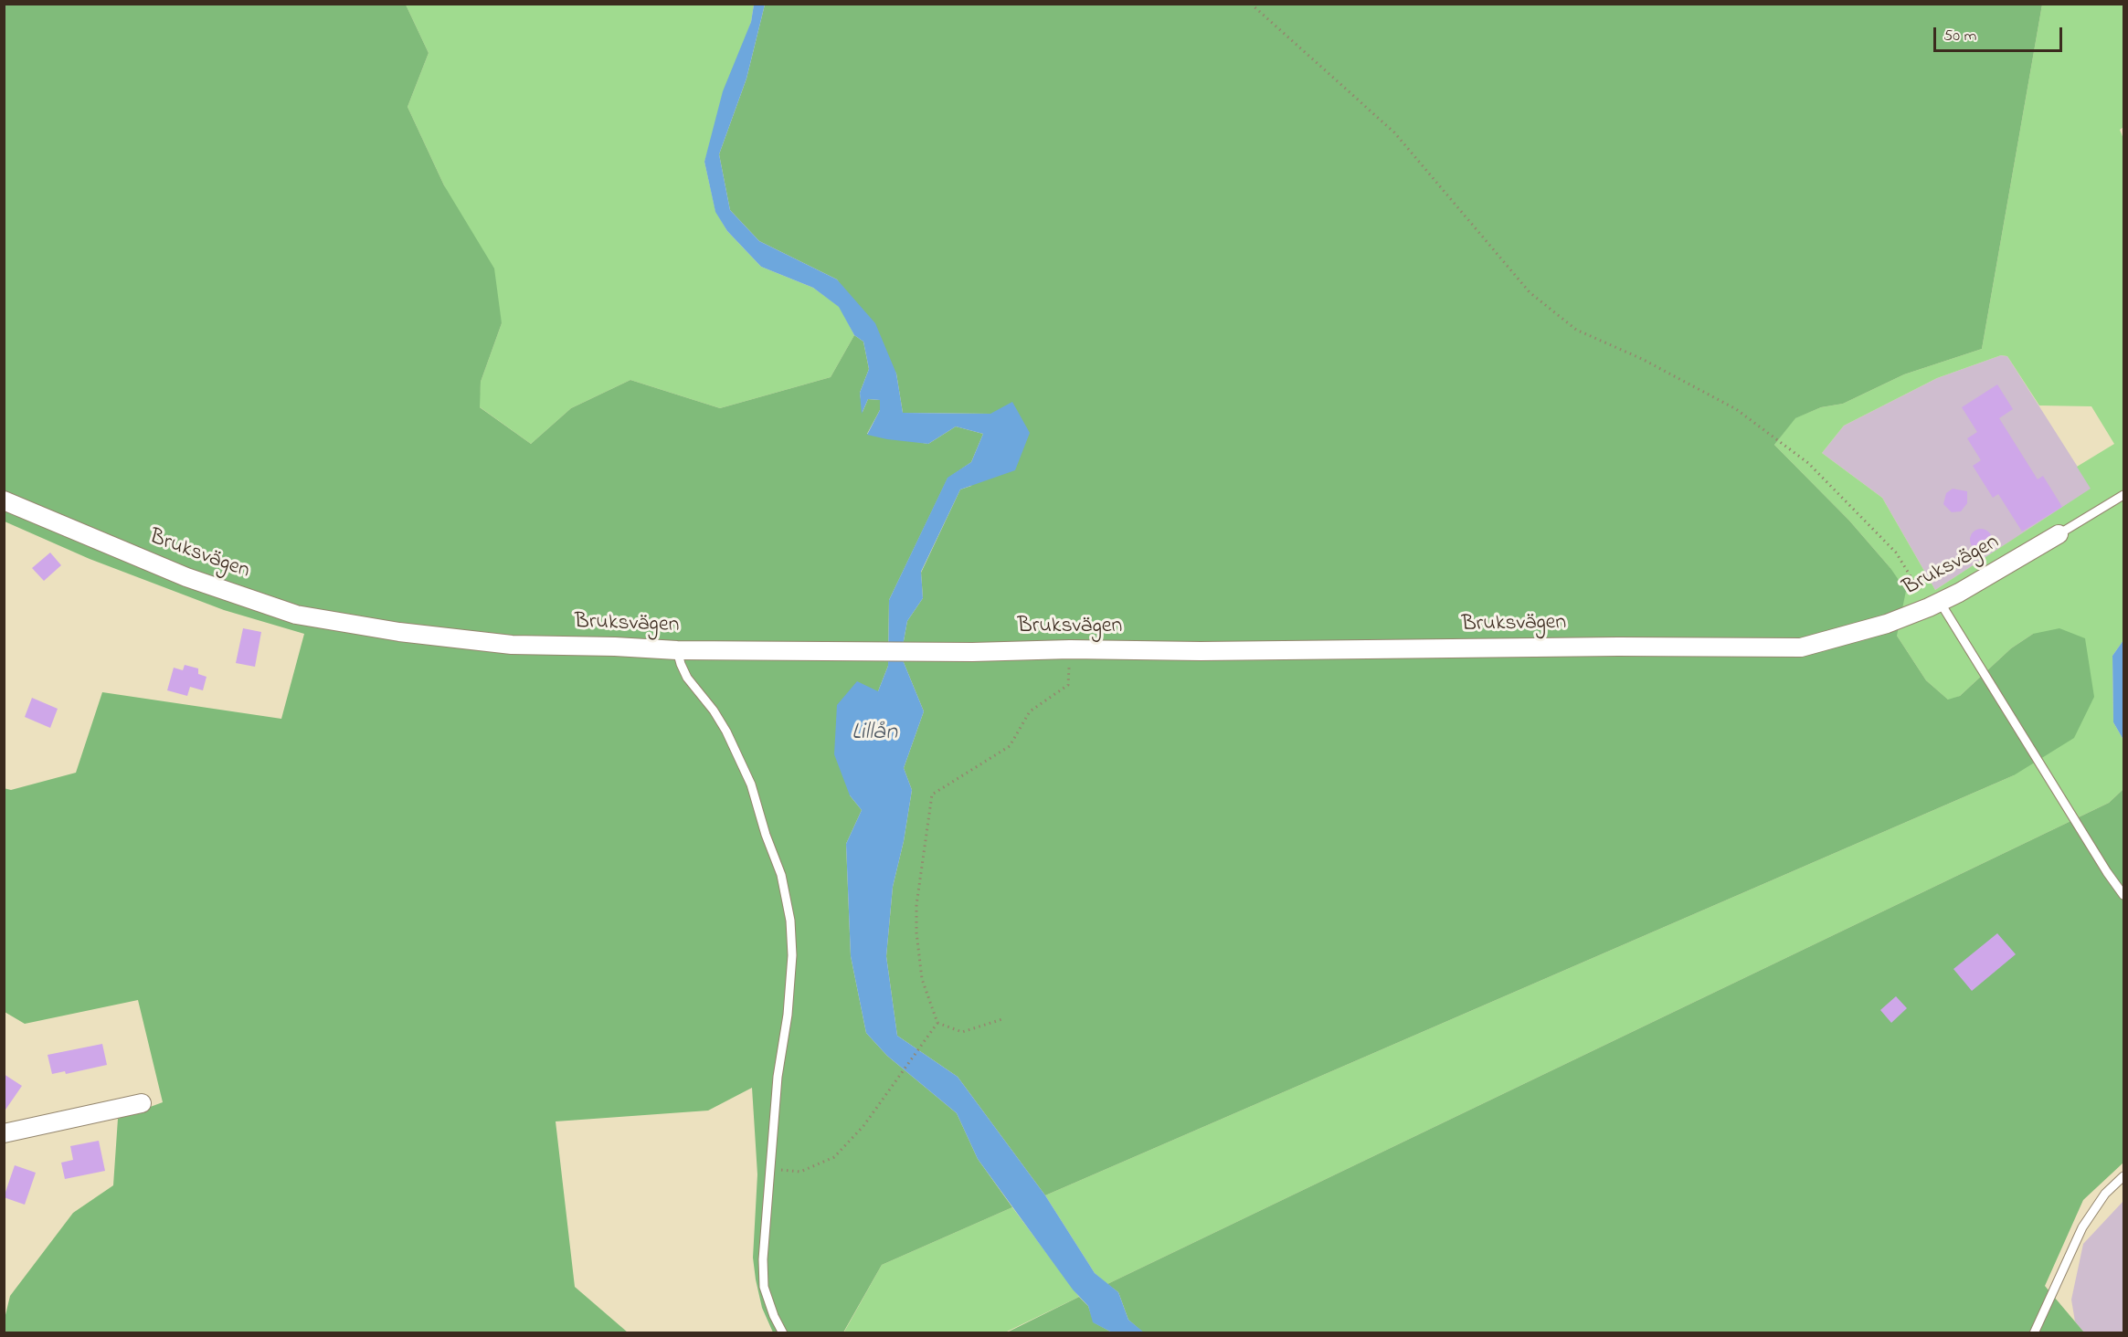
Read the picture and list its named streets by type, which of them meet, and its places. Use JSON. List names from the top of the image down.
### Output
{
  "streets": {
    "street": ["Bruksvägen"]
  },
  "water": ["Lillån"],
  "scale_bar": "50 m"
}
